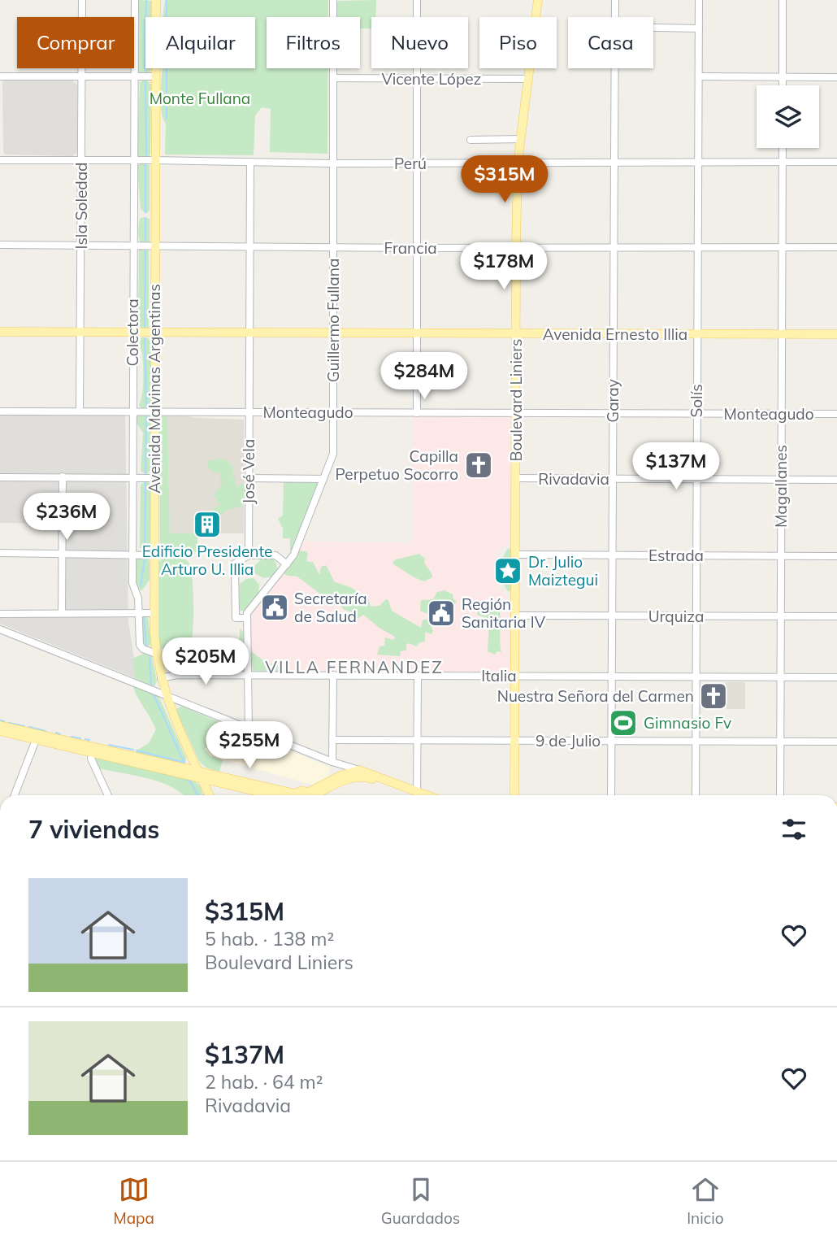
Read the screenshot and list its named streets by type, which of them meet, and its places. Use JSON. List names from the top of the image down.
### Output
{
  "streets": {
    "main road": ["Avenida Ernesto Illia", "Avenida Malvinas Argentinas", "Boulevard Liniers"],
    "street": [
      "Vicente López",
      "Perú",
      "Isla Soledad",
      "Francia",
      "Guillermo Fullana",
      "Colectora",
      "Garay",
      "Solís",
      "Monteagudo",
      "José Vela",
      "Rivadavia",
      "Magallanes",
      "Estrada",
      "Urquiza",
      "Italia",
      "9 de Julio"
    ]
  },
  "crossings": [
    ["Vicente López", "Guillermo Fullana"],
    ["Vicente López", "Boulevard Liniers"],
    ["Perú", "Isla Soledad"],
    ["Perú", "Guillermo Fullana"],
    ["Perú", "Colectora"],
    ["Perú", "Avenida Malvinas Argentinas"],
    ["Perú", "Boulevard Liniers"],
    ["Perú", "Garay"],
    ["Perú", "Solís"],
    ["Perú", "José Vela"],
    ["Perú", "Magallanes"],
    ["Isla Soledad", "Francia"],
    ["Isla Soledad", "Avenida Ernesto Illia"],
    ["Isla Soledad", "Monteagudo"],
    ["Francia", "Guillermo Fullana"],
    ["Francia", "Colectora"],
    ["Francia", "Avenida Malvinas Argentinas"],
    ["Francia", "Boulevard Liniers"],
    ["Francia", "Garay"],
    ["Francia", "Solís"],
    ["Francia", "José Vela"],
    ["Francia", "Magallanes"],
    ["Guillermo Fullana", "Avenida Ernesto Illia"],
    ["Guillermo Fullana", "Monteagudo"],
    ["Colectora", "Avenida Ernesto Illia"],
    ["Colectora", "Avenida Malvinas Argentinas"],
    ["Colectora", "Monteagudo"],
    ["Avenida Ernesto Illia", "Avenida Malvinas Argentinas"],
    ["Avenida Ernesto Illia", "Boulevard Liniers"],
    ["Avenida Ernesto Illia", "Garay"],
    ["Avenida Ernesto Illia", "Solís"],
    ["Avenida Ernesto Illia", "José Vela"],
    ["Avenida Ernesto Illia", "Magallanes"],
    ["Avenida Malvinas Argentinas", "Monteagudo"],
    ["Avenida Malvinas Argentinas", "Italia"],
    ["Boulevard Liniers", "Monteagudo"],
    ["Boulevard Liniers", "Rivadavia"],
    ["Boulevard Liniers", "Estrada"],
    ["Boulevard Liniers", "Urquiza"],
    ["Boulevard Liniers", "Italia"],
    ["Boulevard Liniers", "9 de Julio"],
    ["Garay", "Monteagudo"],
    ["Garay", "Rivadavia"],
    ["Garay", "Estrada"],
    ["Garay", "Urquiza"],
    ["Garay", "Italia"],
    ["Garay", "9 de Julio"],
    ["Solís", "Monteagudo"],
    ["Solís", "Rivadavia"],
    ["Solís", "Estrada"],
    ["Solís", "Urquiza"],
    ["Solís", "Italia"],
    ["Solís", "9 de Julio"],
    ["Monteagudo", "José Vela"],
    ["Monteagudo", "Magallanes"],
    ["Rivadavia", "Magallanes"],
    ["Magallanes", "Estrada"],
    ["Magallanes", "Urquiza"],
    ["Magallanes", "Italia"],
    ["Magallanes", "9 de Julio"]
  ],
  "districts": ["VILLA FERNANDEZ"],
  "parks": ["Monte Fullana"],
  "places": {
    "church": ["Capilla Perpetuo Socorro", "Nuestra Señora del Carmen"],
    "building": ["Edificio Presidente Arturo U. Illia"],
    "place": ["Dr. Julio Maiztegui"],
    "public building": ["Secretaría de Salud", "Región Sanitaria IV"],
    "sports": ["Gimnasio Fv"]
  },
  "page": {
    "chip": [
      "Comprar",
      "Alquilar",
      "Filtros",
      "Nuevo",
      "Piso",
      "Casa"
    ],
    "price": [
      "$315M",
      "$178M",
      "$284M",
      "$137M",
      "$236M",
      "$205M",
      "$255M"
    ],
    "heading": "7 viviendas",
    "list": [
      {
        "name": "$315M",
        "note": "5 hab. · 138 m² · Boulevard Liniers"
      },
      {
        "name": "$137M",
        "note": "2 hab. · 64 m² · Rivadavia"
      }
    ],
    "tabs": ["Mapa", "Guardados", "Inicio"]
  }
}
